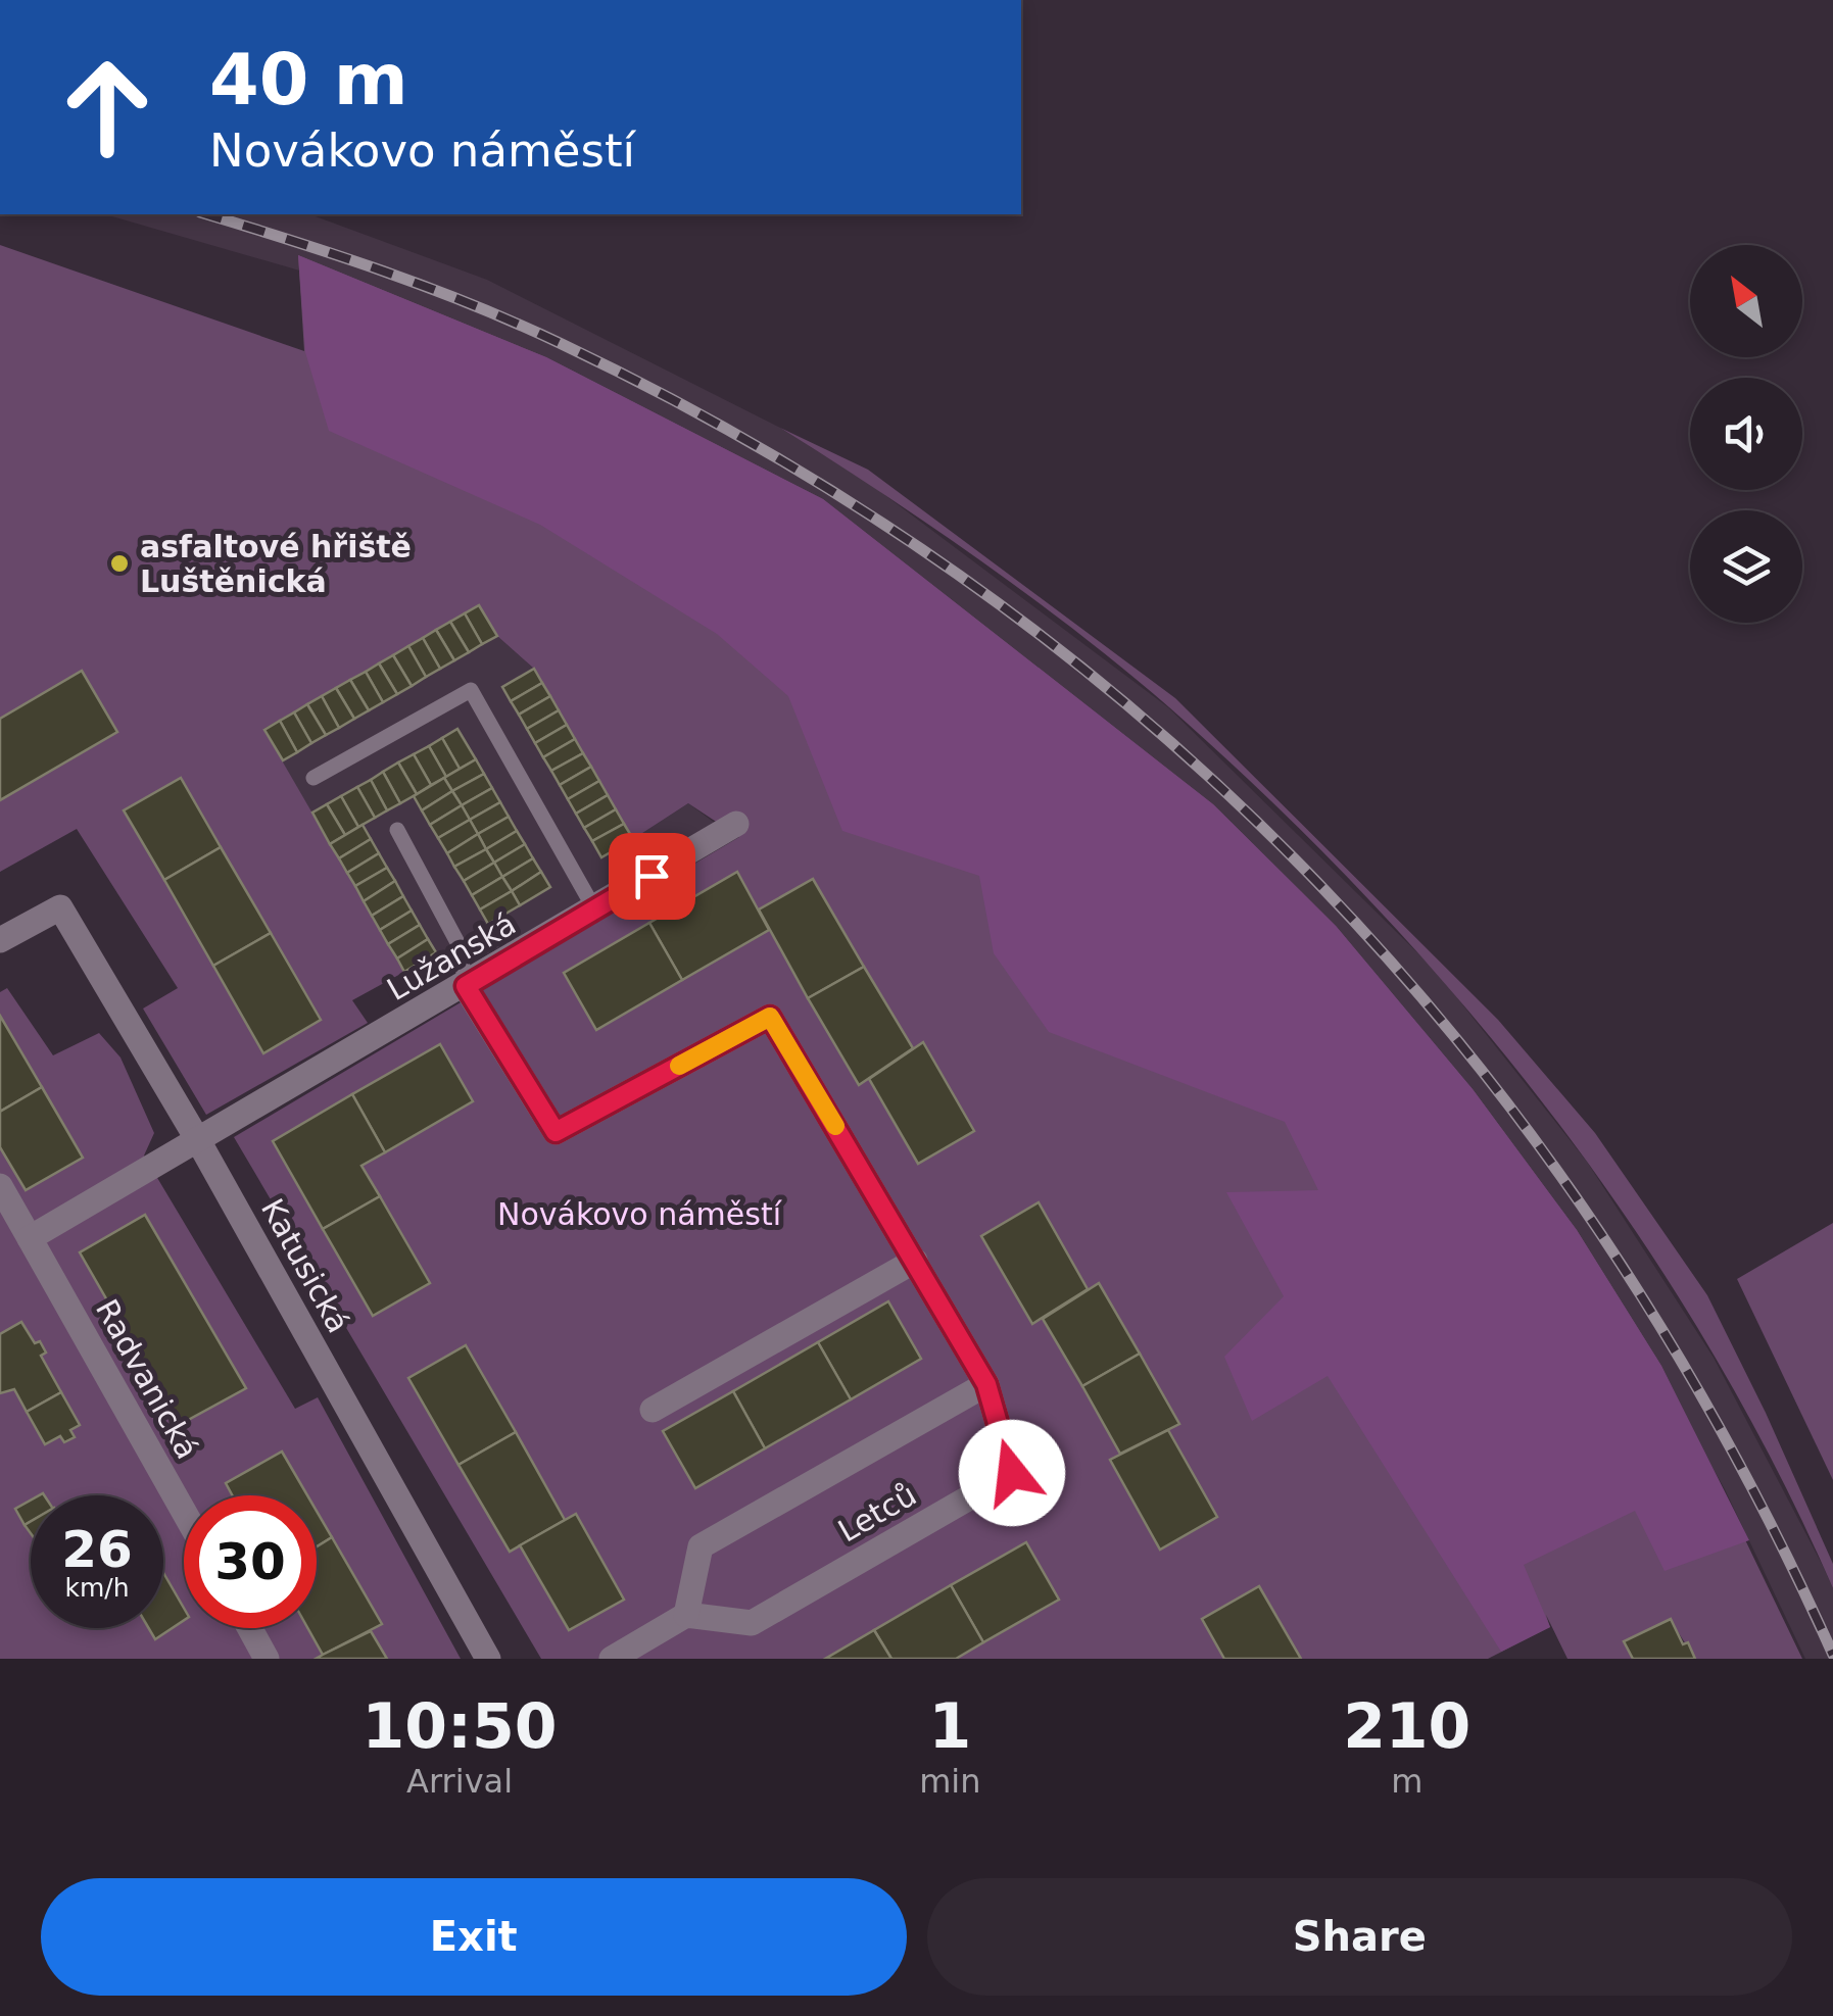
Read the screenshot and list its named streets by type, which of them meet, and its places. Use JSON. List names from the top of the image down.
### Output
{
  "streets": {
    "street": [
      "Lužanská",
      "Katusická",
      "Radvanická",
      "Letců"
    ]
  },
  "crossings": [
    ["Lužanská", "Katusická"]
  ],
  "parks": ["Novákovo náměstí"],
  "places": ["asfaltové hřiště Luštěnická"],
  "north": "top left",
  "page": {
    "turn": ["40 m", "Novákovo náměstí"],
    "speed": "26 km/h",
    "limit": "30",
    "eta": [
      "10:50",
      "Arrival",
      "1",
      "min",
      "210",
      "m"
    ],
    "buttons": ["Exit", "Share"]
  }
}
